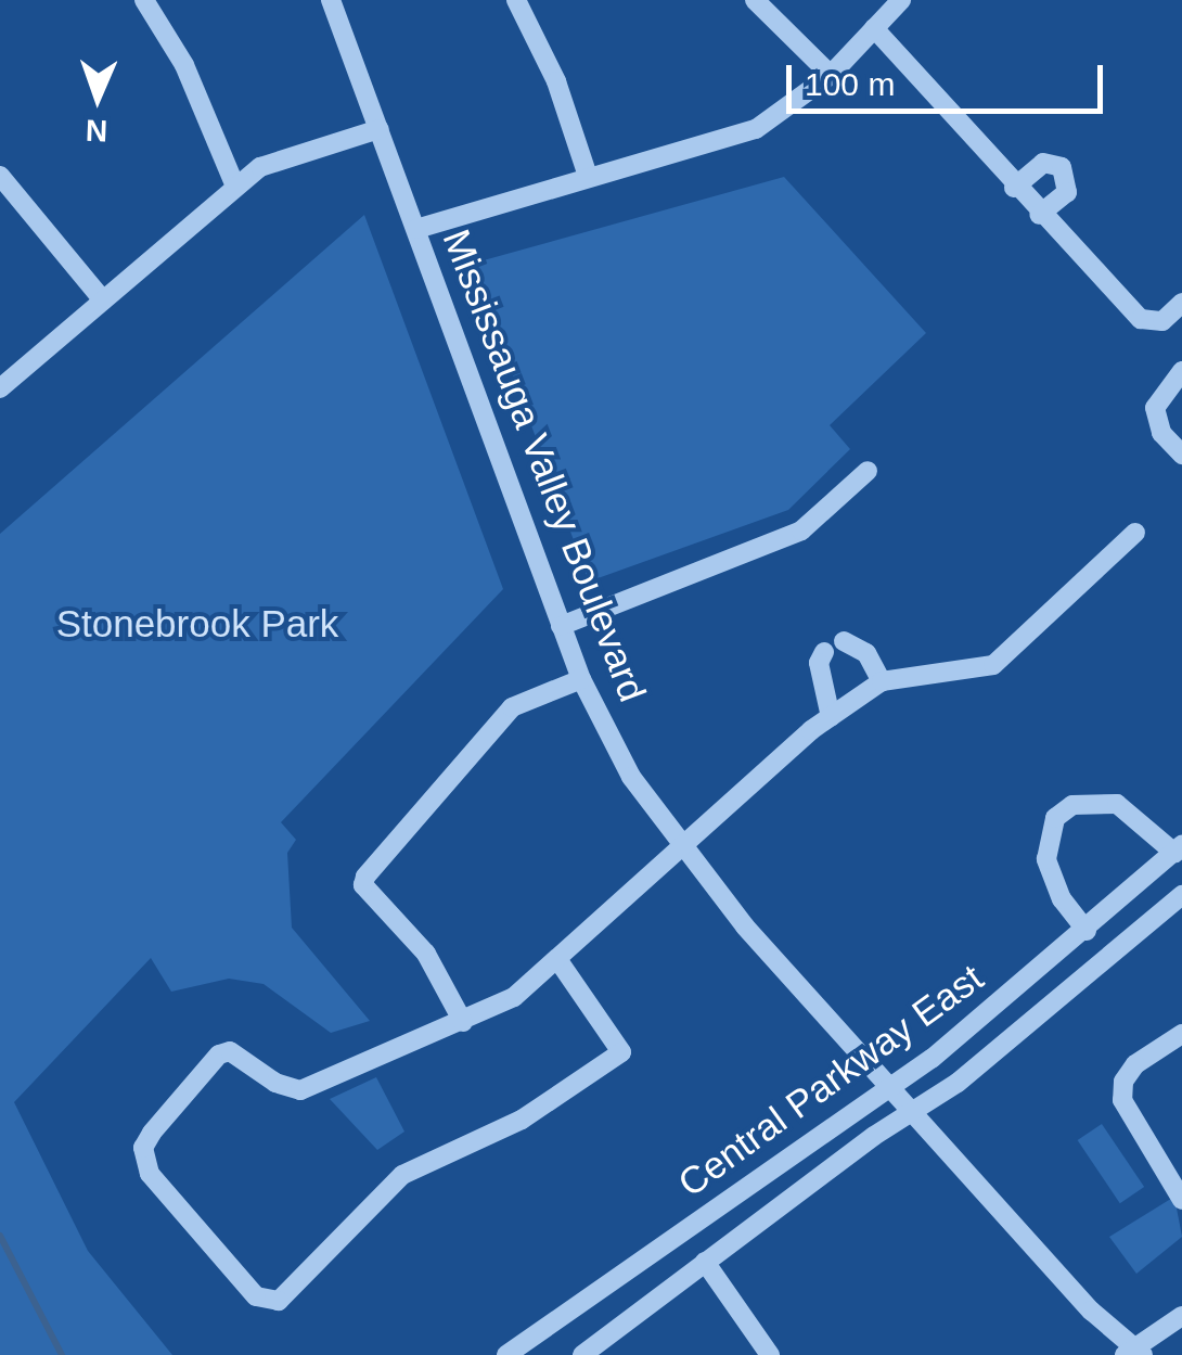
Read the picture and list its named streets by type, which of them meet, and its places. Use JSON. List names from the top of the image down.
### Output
{
  "streets": {
    "street": ["Mississauga Valley Boulevard", "Central Parkway East"]
  },
  "crossings": [
    ["Mississauga Valley Boulevard", "Central Parkway East"]
  ],
  "parks": ["Stonebrook Park"],
  "scale_bar": "100 m",
  "north": "bottom"
}
